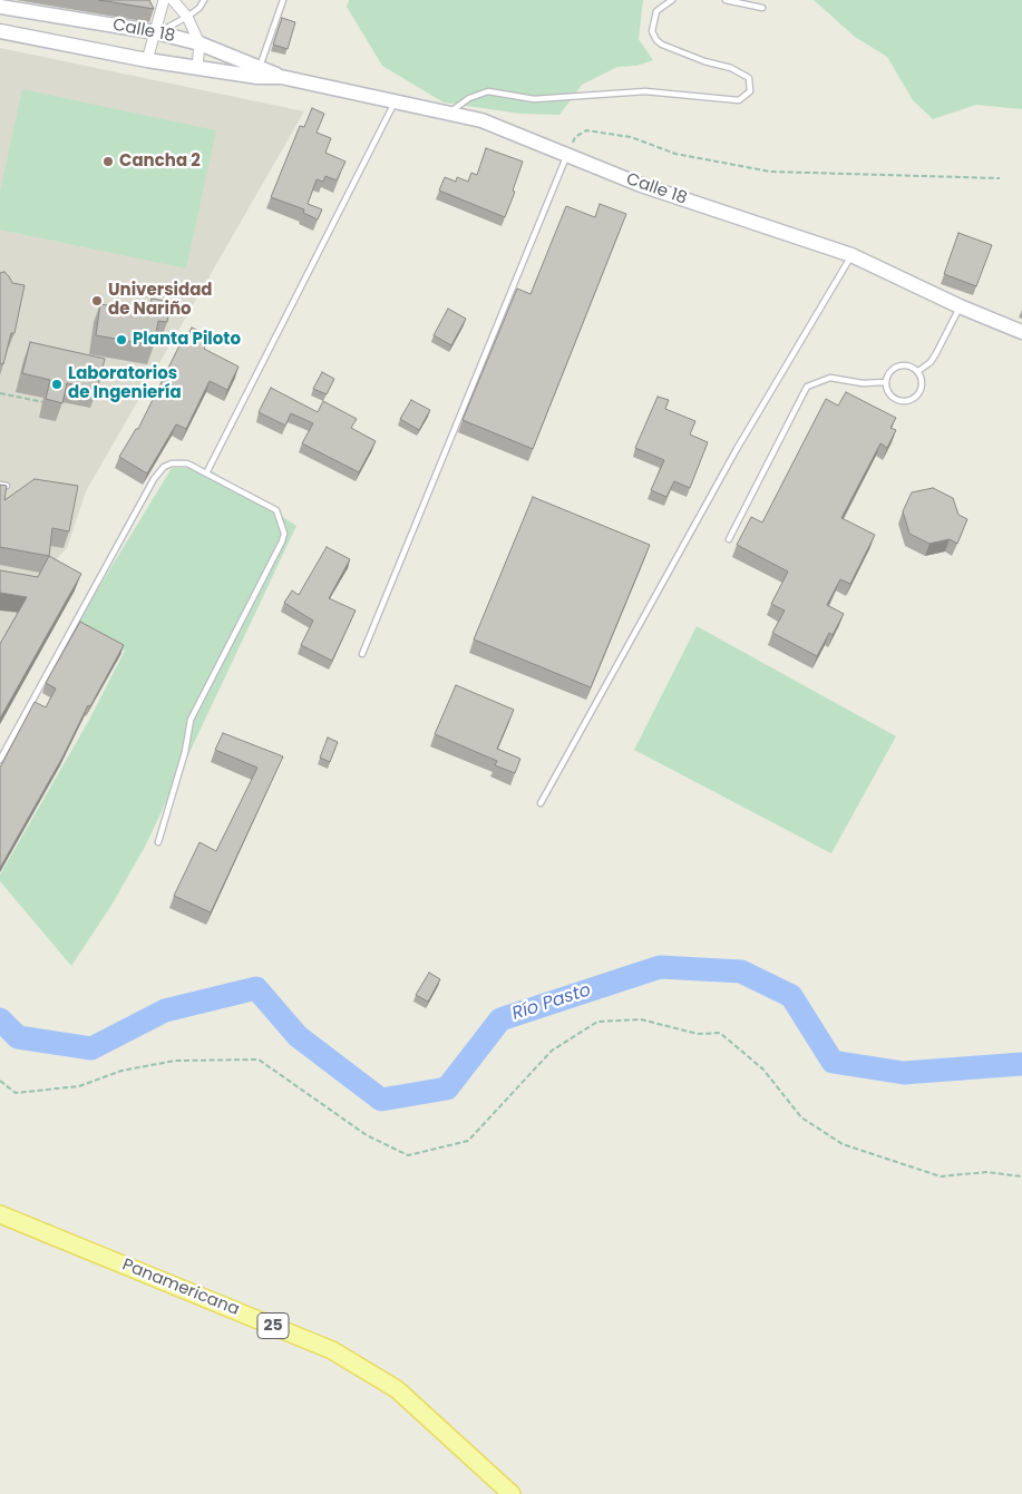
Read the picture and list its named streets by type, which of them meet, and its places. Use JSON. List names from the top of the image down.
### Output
{
  "streets": {
    "main road": ["Calle 18", "Panamericana", "25"]
  },
  "water": ["Río Pasto"],
  "places": [
    "Cancha 2",
    "Universidad de Nariño",
    "Planta Piloto",
    "Laboratorios de Ingeniería"
  ]
}
